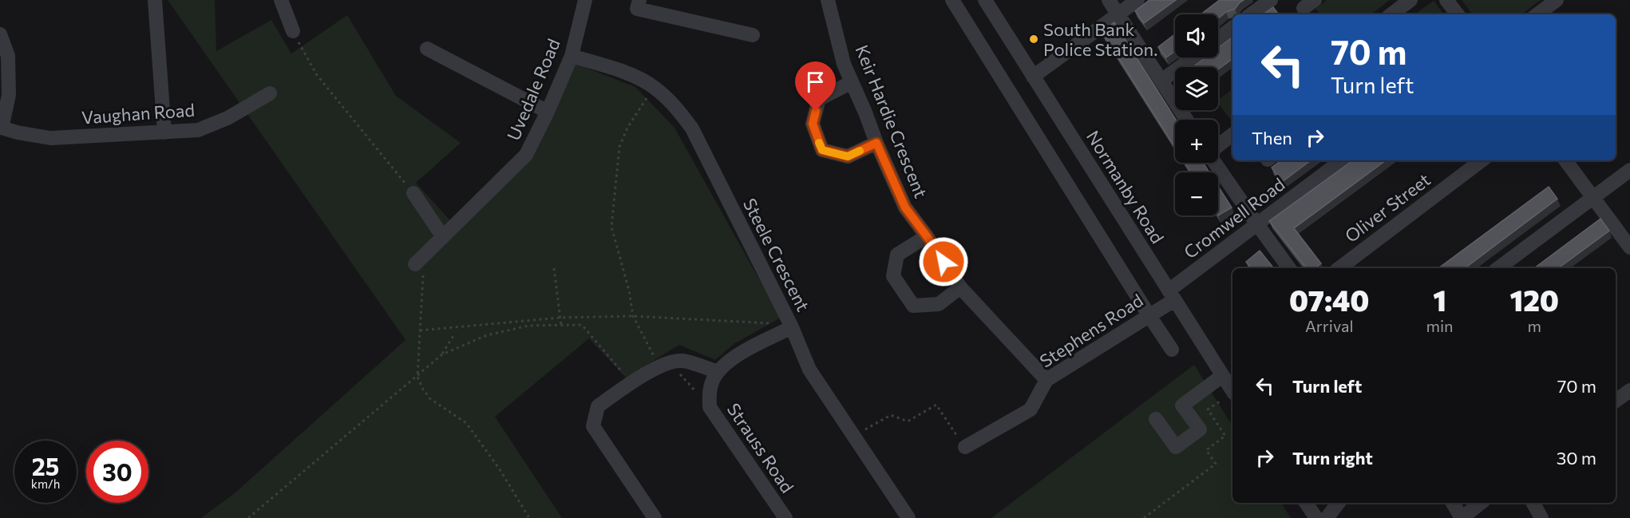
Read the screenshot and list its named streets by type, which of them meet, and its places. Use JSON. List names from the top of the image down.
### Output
{
  "streets": {
    "street": [
      "Uvedale Road",
      "Vaughan Road",
      "Keir Hardie Crescent",
      "Normanby Road",
      "Oliver Street",
      "Cromwell Road",
      "Steele Crescent",
      "Stephens Road",
      "Strauss Road"
    ]
  },
  "crossings": [
    ["Uvedale Road", "Steele Crescent"],
    ["Keir Hardie Crescent", "Stephens Road"],
    ["Normanby Road", "Cromwell Road"],
    ["Normanby Road", "Stephens Road"],
    ["Cromwell Road", "Stephens Road"]
  ],
  "places": ["South Bank Police Station."],
  "page": {
    "map_buttons": ["+", "−"],
    "turn": ["70 m", "Turn left"],
    "then": "Then",
    "eta": [
      "07:40",
      "Arrival",
      "1",
      "min",
      "120",
      "m"
    ],
    "list": [
      {
        "name": "Turn left",
        "value": "70 m"
      },
      {
        "name": "Turn right",
        "value": "30 m"
      }
    ],
    "speed": "25 km/h",
    "limit": "30"
  }
}
